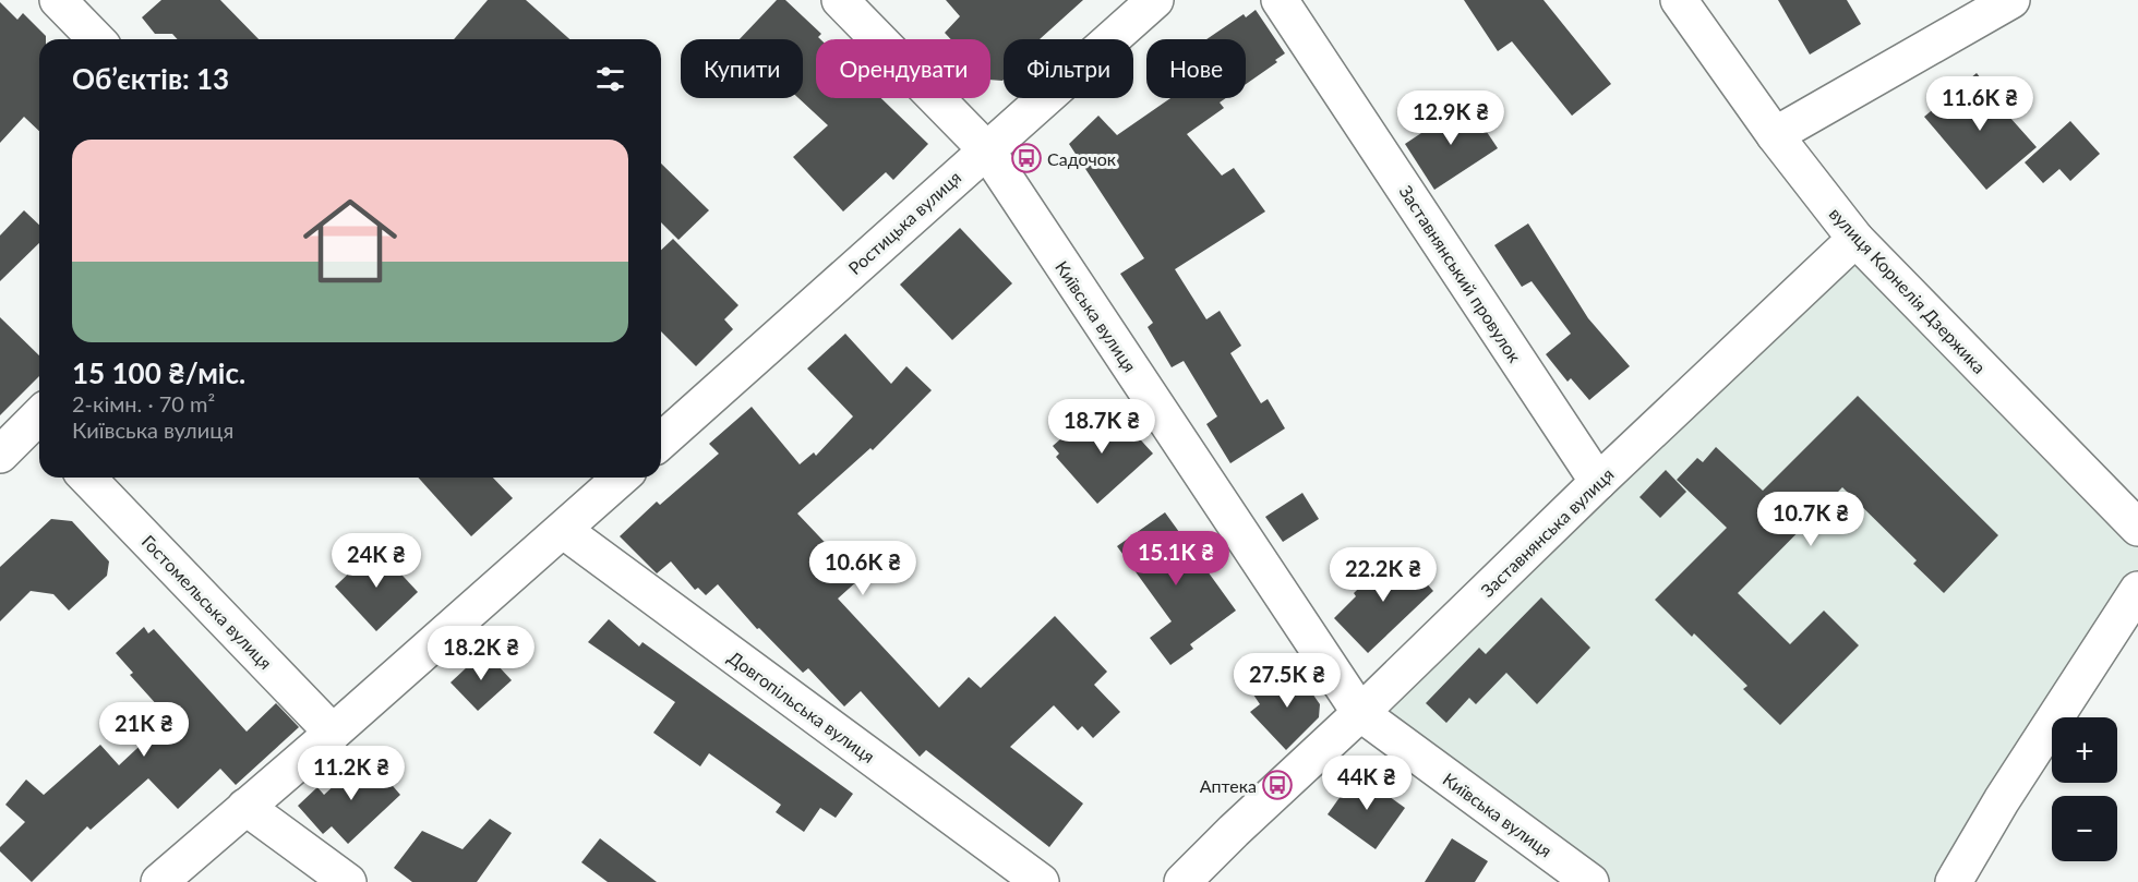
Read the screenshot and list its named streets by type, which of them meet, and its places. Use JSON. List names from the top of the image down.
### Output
{
  "streets": {
    "street": [
      "Ростицька вулиця",
      "Заставнянський провулок",
      "вулиця Корнелія Дзержика",
      "Київська вулиця",
      "Заставнянська вулиця",
      "Гостомельська вулиця",
      "Довгопільська вулиця"
    ]
  },
  "crossings": [
    ["Ростицька вулиця", "Київська вулиця"],
    ["Заставнянський провулок", "Заставнянська вулиця"],
    ["вулиця Корнелія Дзержика", "Заставнянська вулиця"],
    ["Київська вулиця", "Заставнянська вулиця"]
  ],
  "places": {
    "bus stop": ["Садочок", "Аптека"]
  },
  "page": {
    "chip": [
      "Купити",
      "Орендувати",
      "Фільтри",
      "Нове"
    ],
    "heading": "Об’єктів: 13",
    "price": [
      "11.6K ₴",
      "12.9K ₴",
      "18.7K ₴",
      "10.7K ₴",
      "15.1K ₴",
      "24K ₴",
      "10.6K ₴",
      "22.2K ₴",
      "18.2K ₴",
      "27.5K ₴",
      "21K ₴",
      "11.2K ₴",
      "44K ₴"
    ],
    "list": [
      {
        "name": "15 100 ₴/міс.",
        "note": "2-кімн. · 70 m² · Київська вулиця"
      }
    ],
    "map_buttons": ["+", "−"]
  }
}
